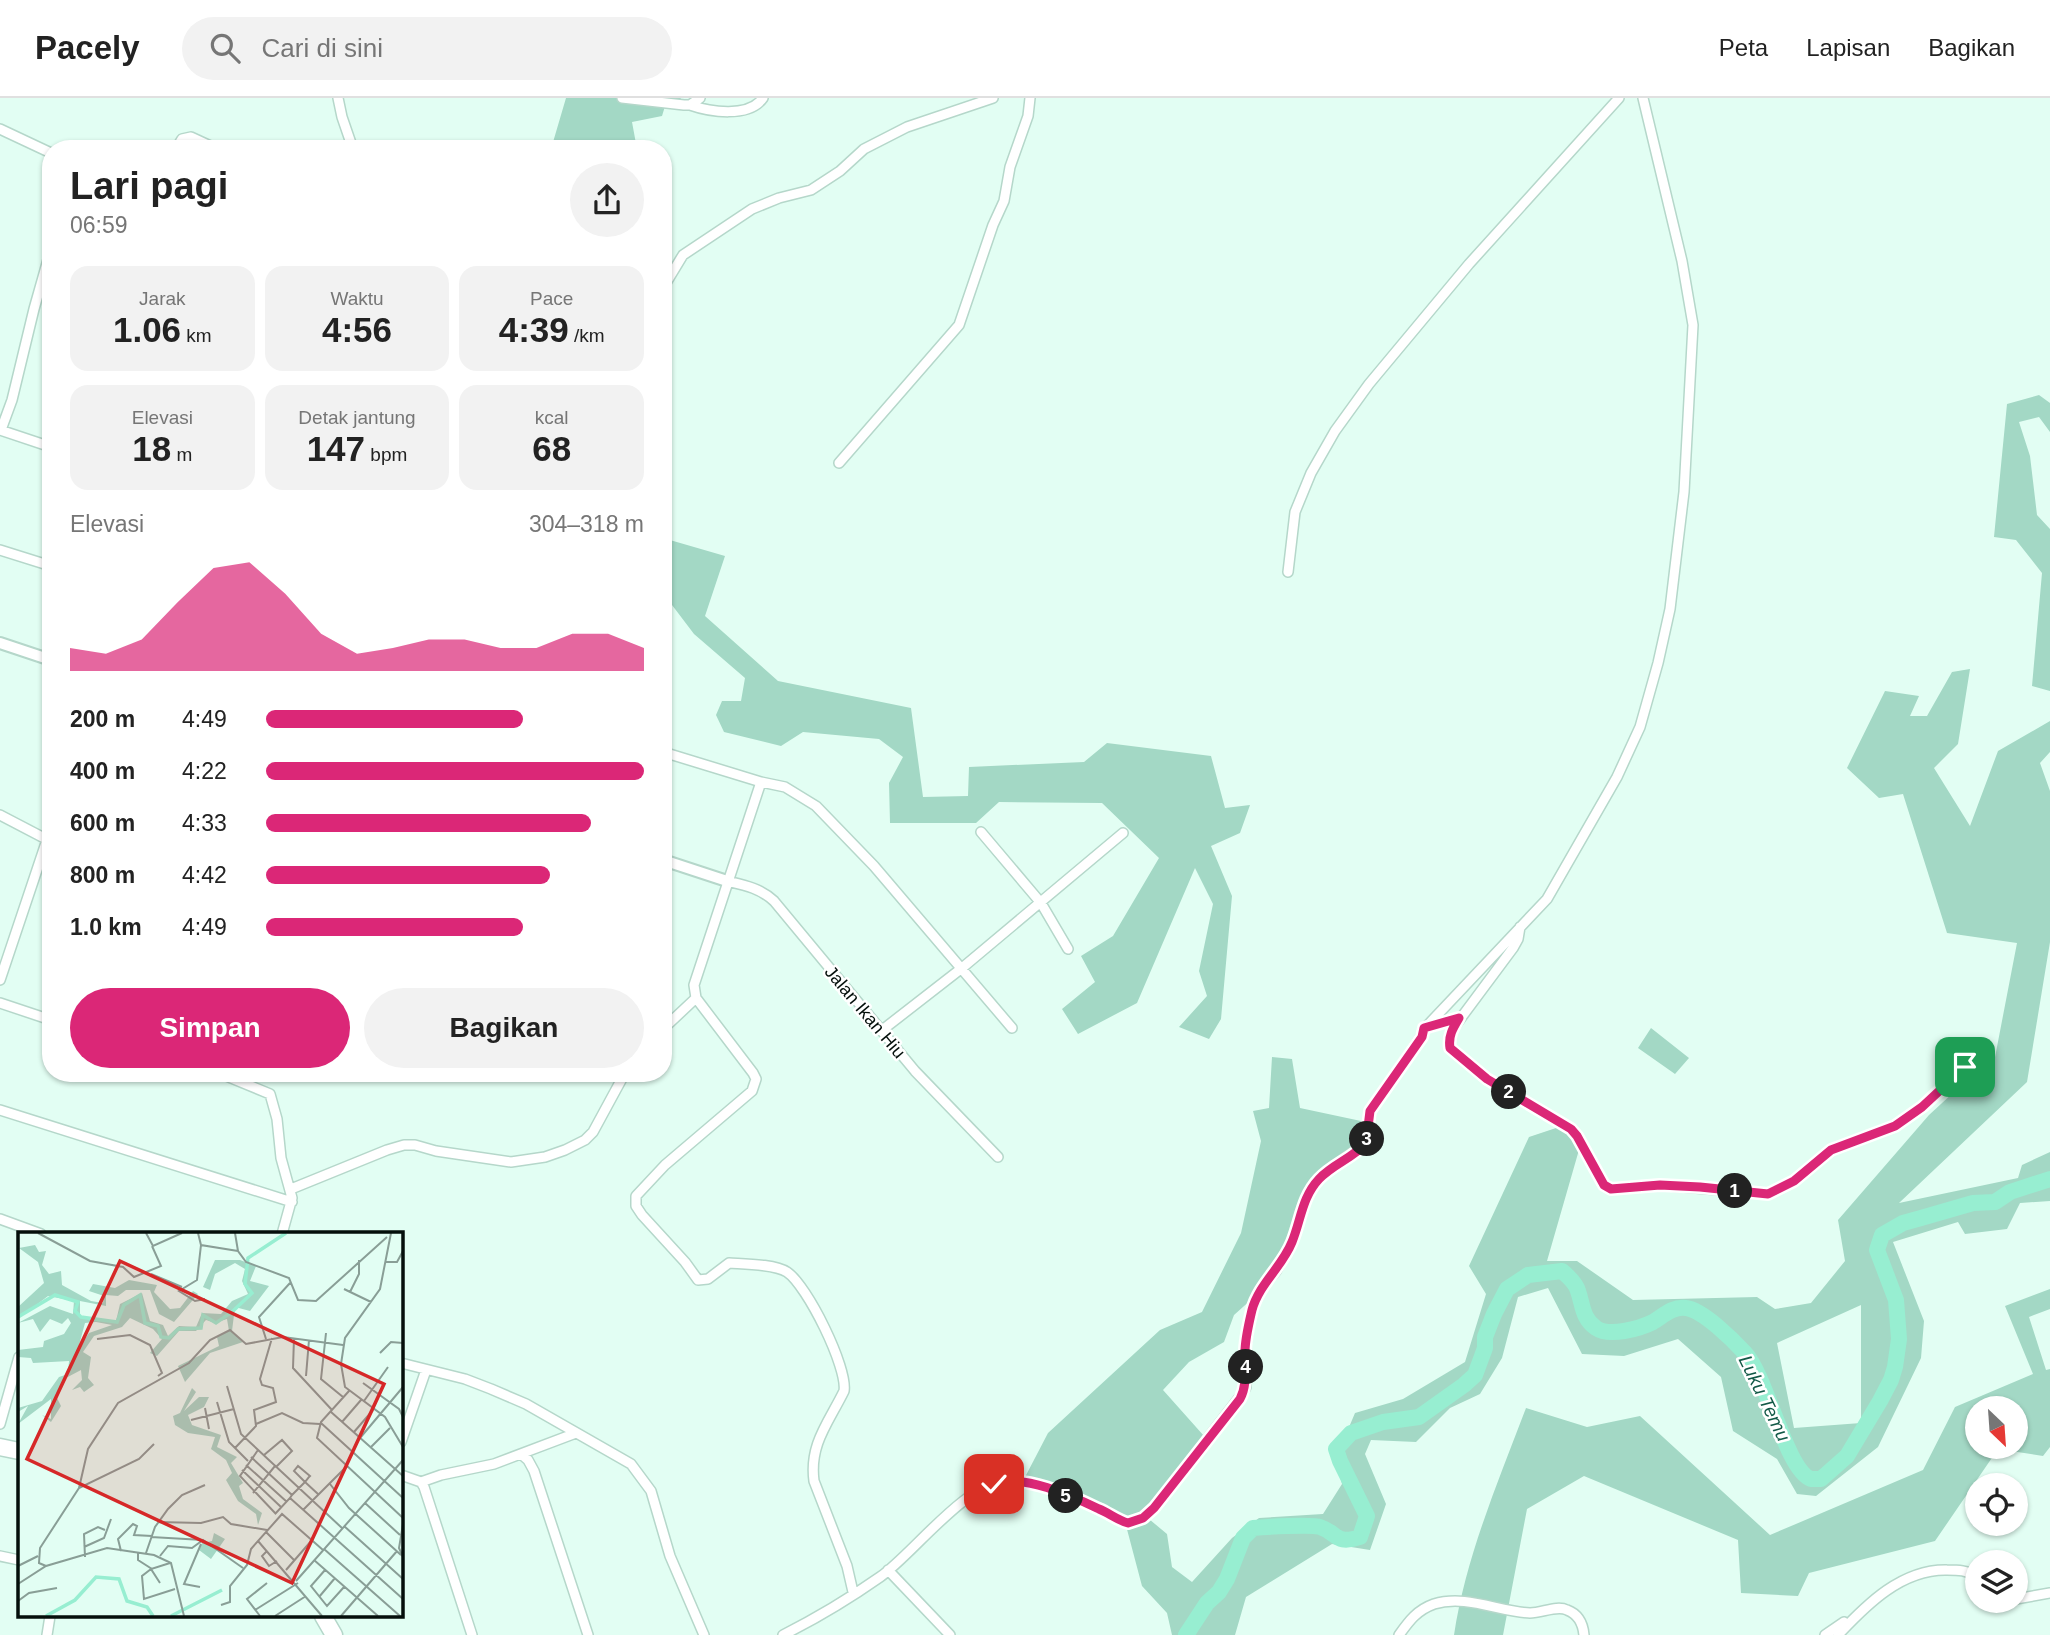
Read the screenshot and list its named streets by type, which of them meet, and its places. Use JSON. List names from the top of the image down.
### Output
{
  "streets": {
    "street": ["Jalan Ikan Hiu"]
  },
  "water": ["Luku Temu"],
  "north": "bottom right",
  "page": {
    "header": "Pacely",
    "search": "Cari di sini",
    "nav": ["Peta", "Lapisan", "Bagikan"],
    "heading": ["Lari pagi", "06:59"],
    "stats": [
      ["Jarak", "1.06 km"],
      ["Waktu", "4:56"],
      ["Pace", "4:39 /km"],
      ["Elevasi", "18 m"],
      ["Detak jantung", "147 bpm"],
      ["kcal", "68"]
    ],
    "chart": ["Elevasi", "304–318 m"],
    "list": [
      {
        "name": "200 m",
        "note": "4:49"
      },
      {
        "name": "400 m",
        "note": "4:22"
      },
      {
        "name": "600 m",
        "note": "4:33"
      },
      {
        "name": "800 m",
        "note": "4:42"
      },
      {
        "name": "1.0 km",
        "note": "4:49"
      }
    ],
    "buttons": ["Simpan", "Bagikan"],
    "pins": [
      "2",
      "3",
      "1",
      "4",
      "5"
    ]
  }
}
